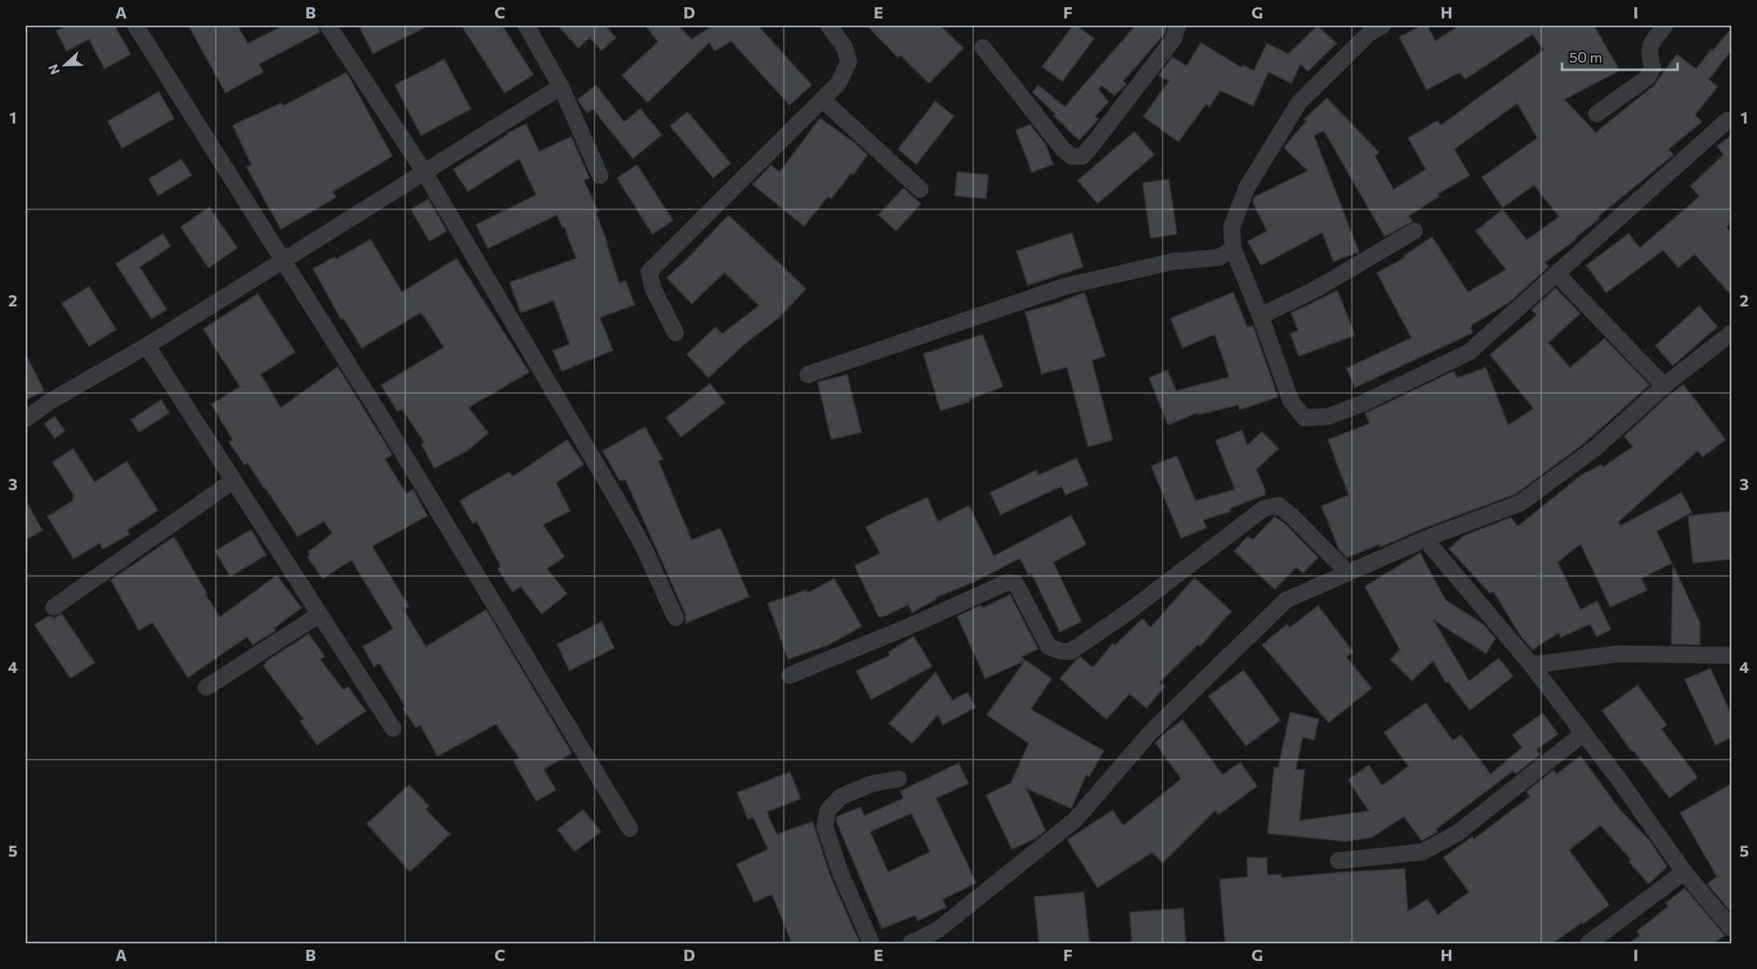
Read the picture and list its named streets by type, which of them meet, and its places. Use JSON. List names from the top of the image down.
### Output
{
  "scale_bar": "50 m",
  "north": "left",
  "grid": {
    "columns": [
      "A",
      "B",
      "C",
      "D",
      "E",
      "F",
      "G",
      "H",
      "I"
    ],
    "rows": [
      "1",
      "2",
      "3",
      "4",
      "5"
    ]
  }
}
